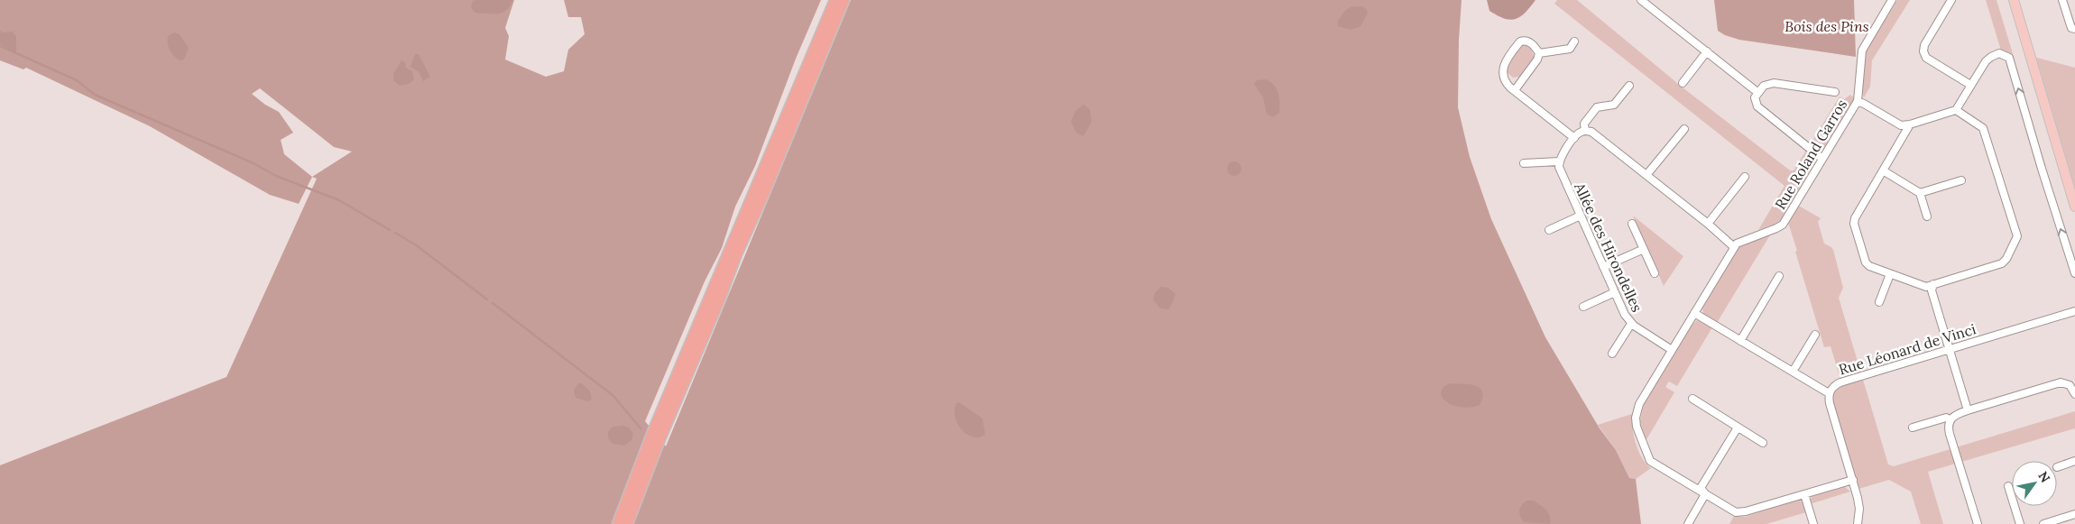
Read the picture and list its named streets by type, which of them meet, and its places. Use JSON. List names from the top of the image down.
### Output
{
  "streets": {
    "street": ["Rue Roland Garros", "Allée des Hirondelles", "Rue Léonard de Vinci"]
  },
  "crossings": [
    ["Rue Roland Garros", "Allée des Hirondelles"],
    ["Rue Roland Garros", "Rue Léonard de Vinci"]
  ],
  "parks": ["Bois des Pins"],
  "north": "top right"
}
